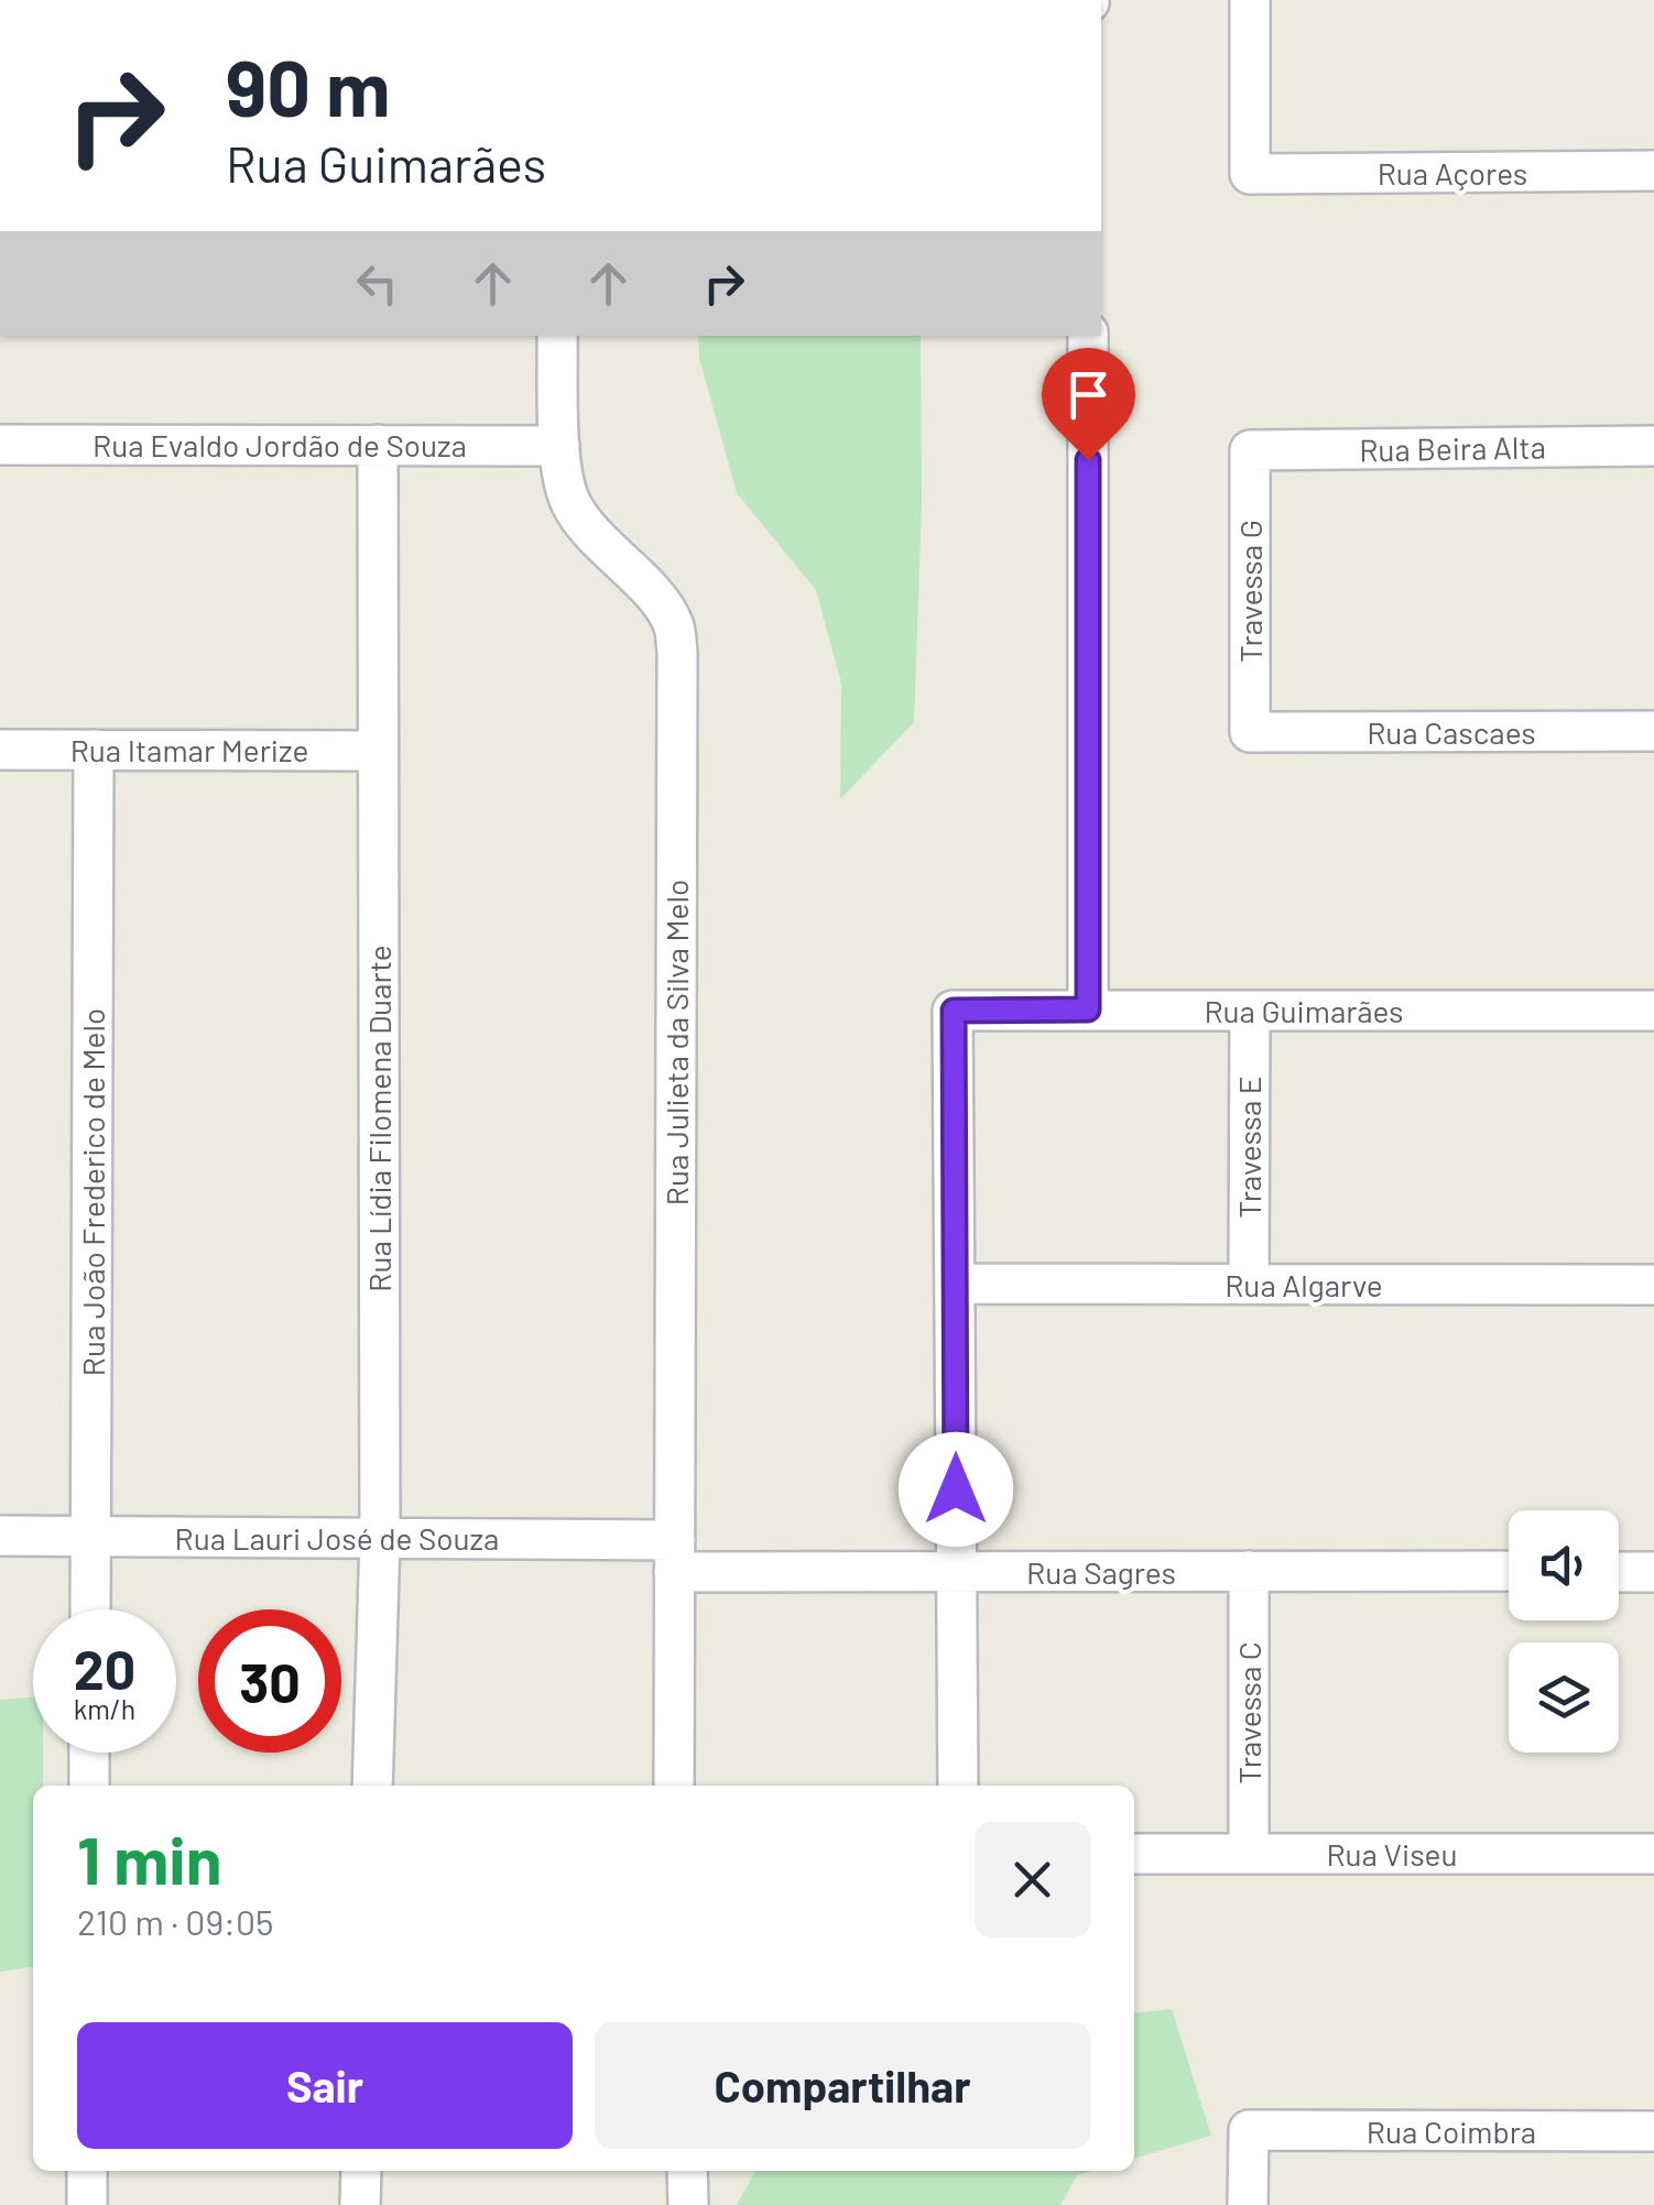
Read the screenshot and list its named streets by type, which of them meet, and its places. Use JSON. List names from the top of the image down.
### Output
{
  "streets": {
    "street": [
      "Rua Açores",
      "Rua Evaldo Jordão de Souza",
      "Rua Beira Alta",
      "Travessa G",
      "Rua Cascaes",
      "Rua Itamar Merize",
      "Rua Guimarães",
      "Rua Julieta da Silva Melo",
      "Rua Lídia Filomena Duarte",
      "Travessa E",
      "Rua João Frederico de Melo",
      "Rua Algarve",
      "Rua Lauri José de Souza",
      "Rua Sagres",
      "Travessa C",
      "Rua Viseu",
      "Rua Coimbra"
    ]
  },
  "crossings": [
    ["Rua Evaldo Jordão de Souza", "Rua Julieta da Silva Melo"],
    ["Rua Evaldo Jordão de Souza", "Rua Lídia Filomena Duarte"],
    ["Rua Beira Alta", "Travessa G"],
    ["Travessa G", "Rua Cascaes"],
    ["Rua Itamar Merize", "Rua Lídia Filomena Duarte"],
    ["Rua Itamar Merize", "Rua João Frederico de Melo"],
    ["Rua Guimarães", "Travessa E"],
    ["Rua Guimarães", "Rua Algarve"],
    ["Rua Julieta da Silva Melo", "Rua Lauri José de Souza"],
    ["Rua Julieta da Silva Melo", "Rua Sagres"],
    ["Rua Lídia Filomena Duarte", "Rua Lauri José de Souza"],
    ["Travessa E", "Rua Algarve"],
    ["Rua João Frederico de Melo", "Rua Lauri José de Souza"],
    ["Rua Lauri José de Souza", "Rua Sagres"],
    ["Rua Sagres", "Travessa C"],
    ["Travessa C", "Rua Viseu"]
  ],
  "page": {
    "turn": ["90 m", "Rua Guimarães"],
    "speed": "20 km/h",
    "limit": "30",
    "heading": ["1 min", "210 m · 09:05"],
    "buttons": ["Sair", "Compartilhar"]
  }
}
